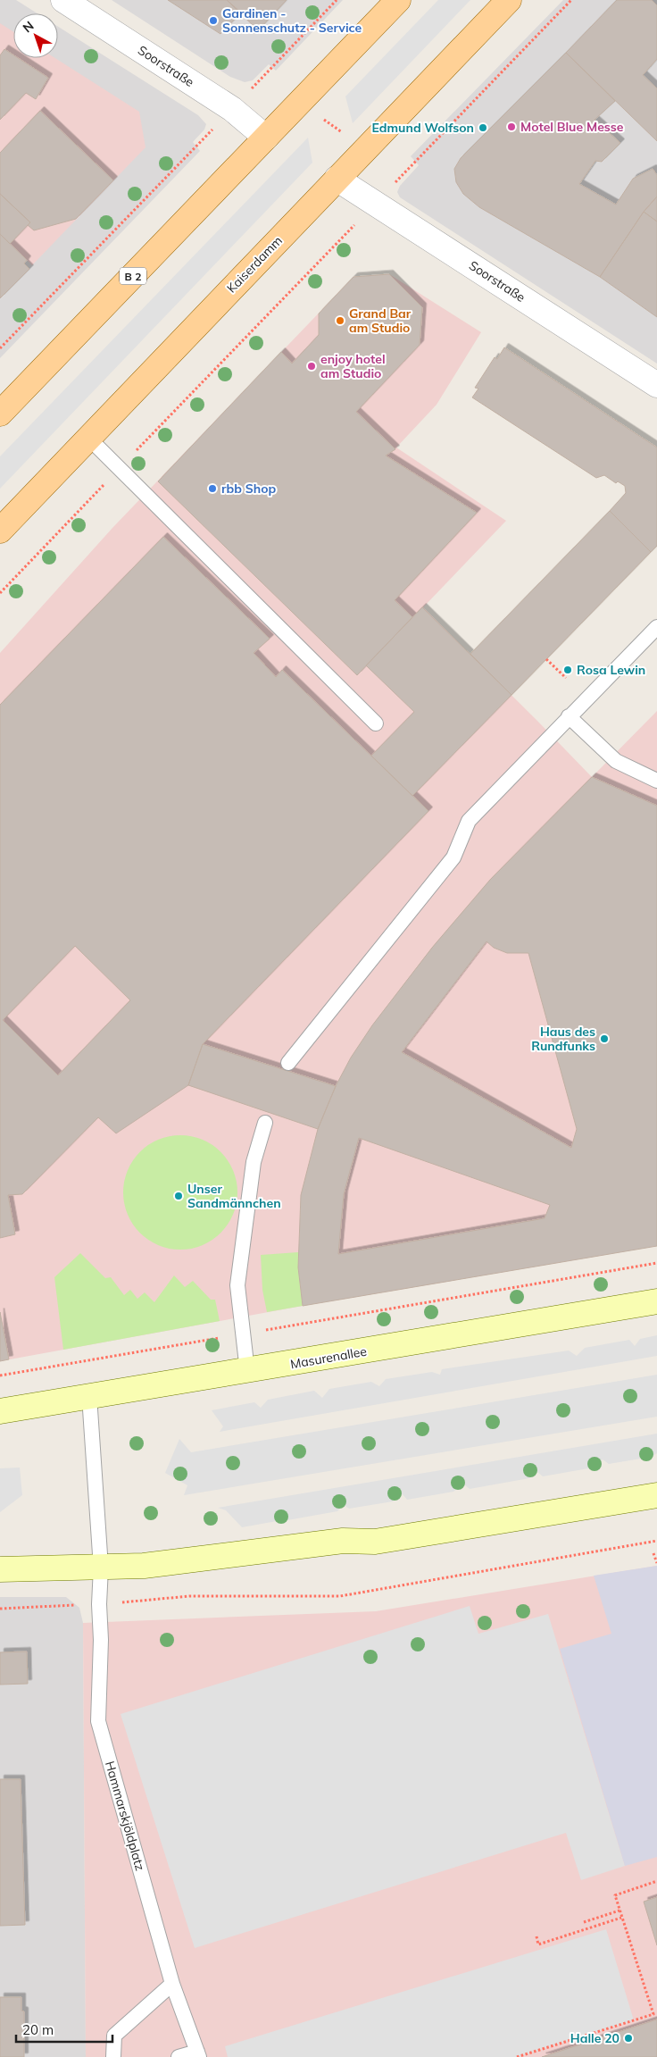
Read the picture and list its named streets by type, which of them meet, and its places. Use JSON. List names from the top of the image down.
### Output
{
  "streets": {
    "main road": ["Kaiserdamm", "B 2", "Masurenallee"],
    "street": ["Soorstraße"],
    "lane": ["Hammarskjöldplatz"]
  },
  "crossings": [
    ["Soorstraße", "Kaiserdamm"],
    ["Soorstraße", "B 2"],
    ["Masurenallee", "Hammarskjöldplatz"]
  ],
  "places": [
    "Gardinen - Sonnenschutz - Service",
    "Motel Blue Messe",
    "Edmund Wolfson",
    "Grand Bar am Studio",
    "enjoy hotel am Studio",
    "rbb Shop",
    "Rosa Lewin",
    "Haus des Rundfunks",
    "Unser Sandmännchen",
    "Halle 20"
  ],
  "scale_bar": "20 m",
  "north": "top left"
}
